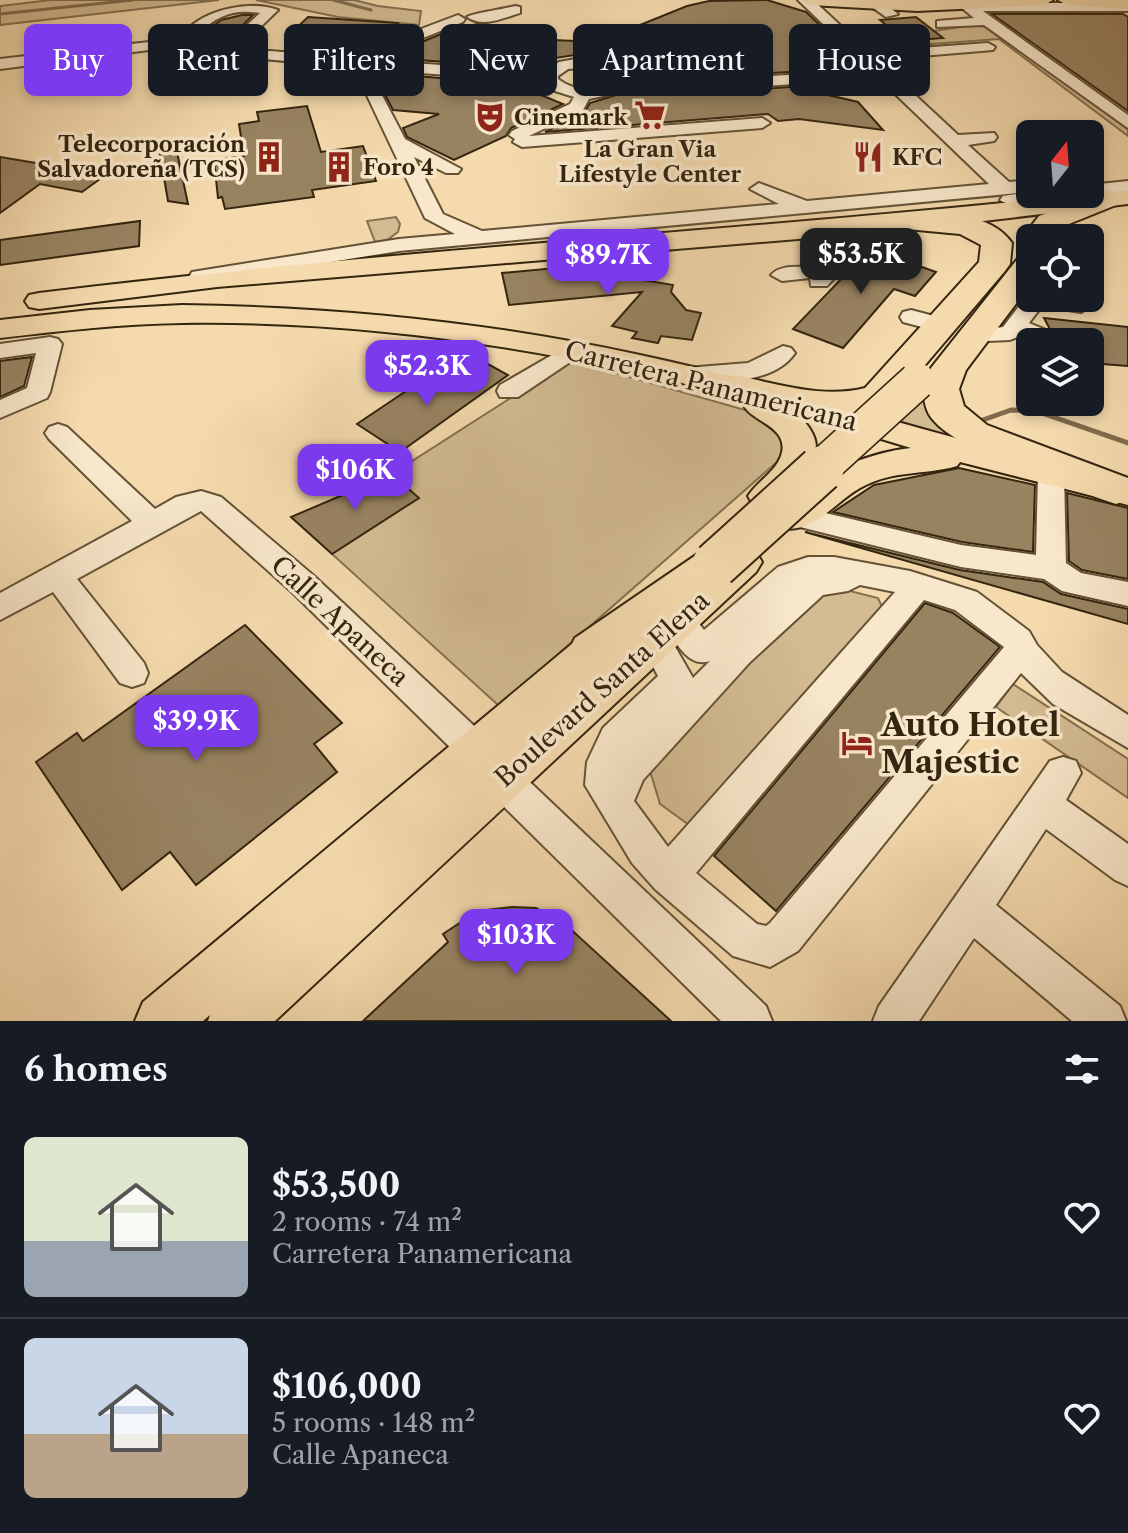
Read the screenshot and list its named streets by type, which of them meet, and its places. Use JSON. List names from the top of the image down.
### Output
{
  "streets": {
    "main road": ["Carretera Panamericana", "Boulevard Santa Elena"],
    "street": ["Calle Apaneca"]
  },
  "crossings": [
    ["Carretera Panamericana", "Boulevard Santa Elena"],
    ["Calle Apaneca", "Boulevard Santa Elena"]
  ],
  "places": {
    "supermarket": ["La Gran Via Lifestyle Center"],
    "theatre": ["Cinemark"],
    "building": ["Telecorporación Salvadoreña (TCS)", "Foro 4"],
    "restaurant": ["KFC"],
    "hotel": ["Auto Hotel Majestic"]
  },
  "north": "top",
  "page": {
    "chip": [
      "Buy",
      "Rent",
      "Filters",
      "New",
      "Apartment",
      "House"
    ],
    "price": [
      "$53.5K",
      "$89.7K",
      "$52.3K",
      "$106K",
      "$39.9K",
      "$103K"
    ],
    "heading": "6 homes",
    "list": [
      {
        "name": "$53,500",
        "note": "2 rooms · 74 m² · Carretera Panamericana"
      },
      {
        "name": "$106,000",
        "note": "5 rooms · 148 m² · Calle Apaneca"
      }
    ]
  }
}
